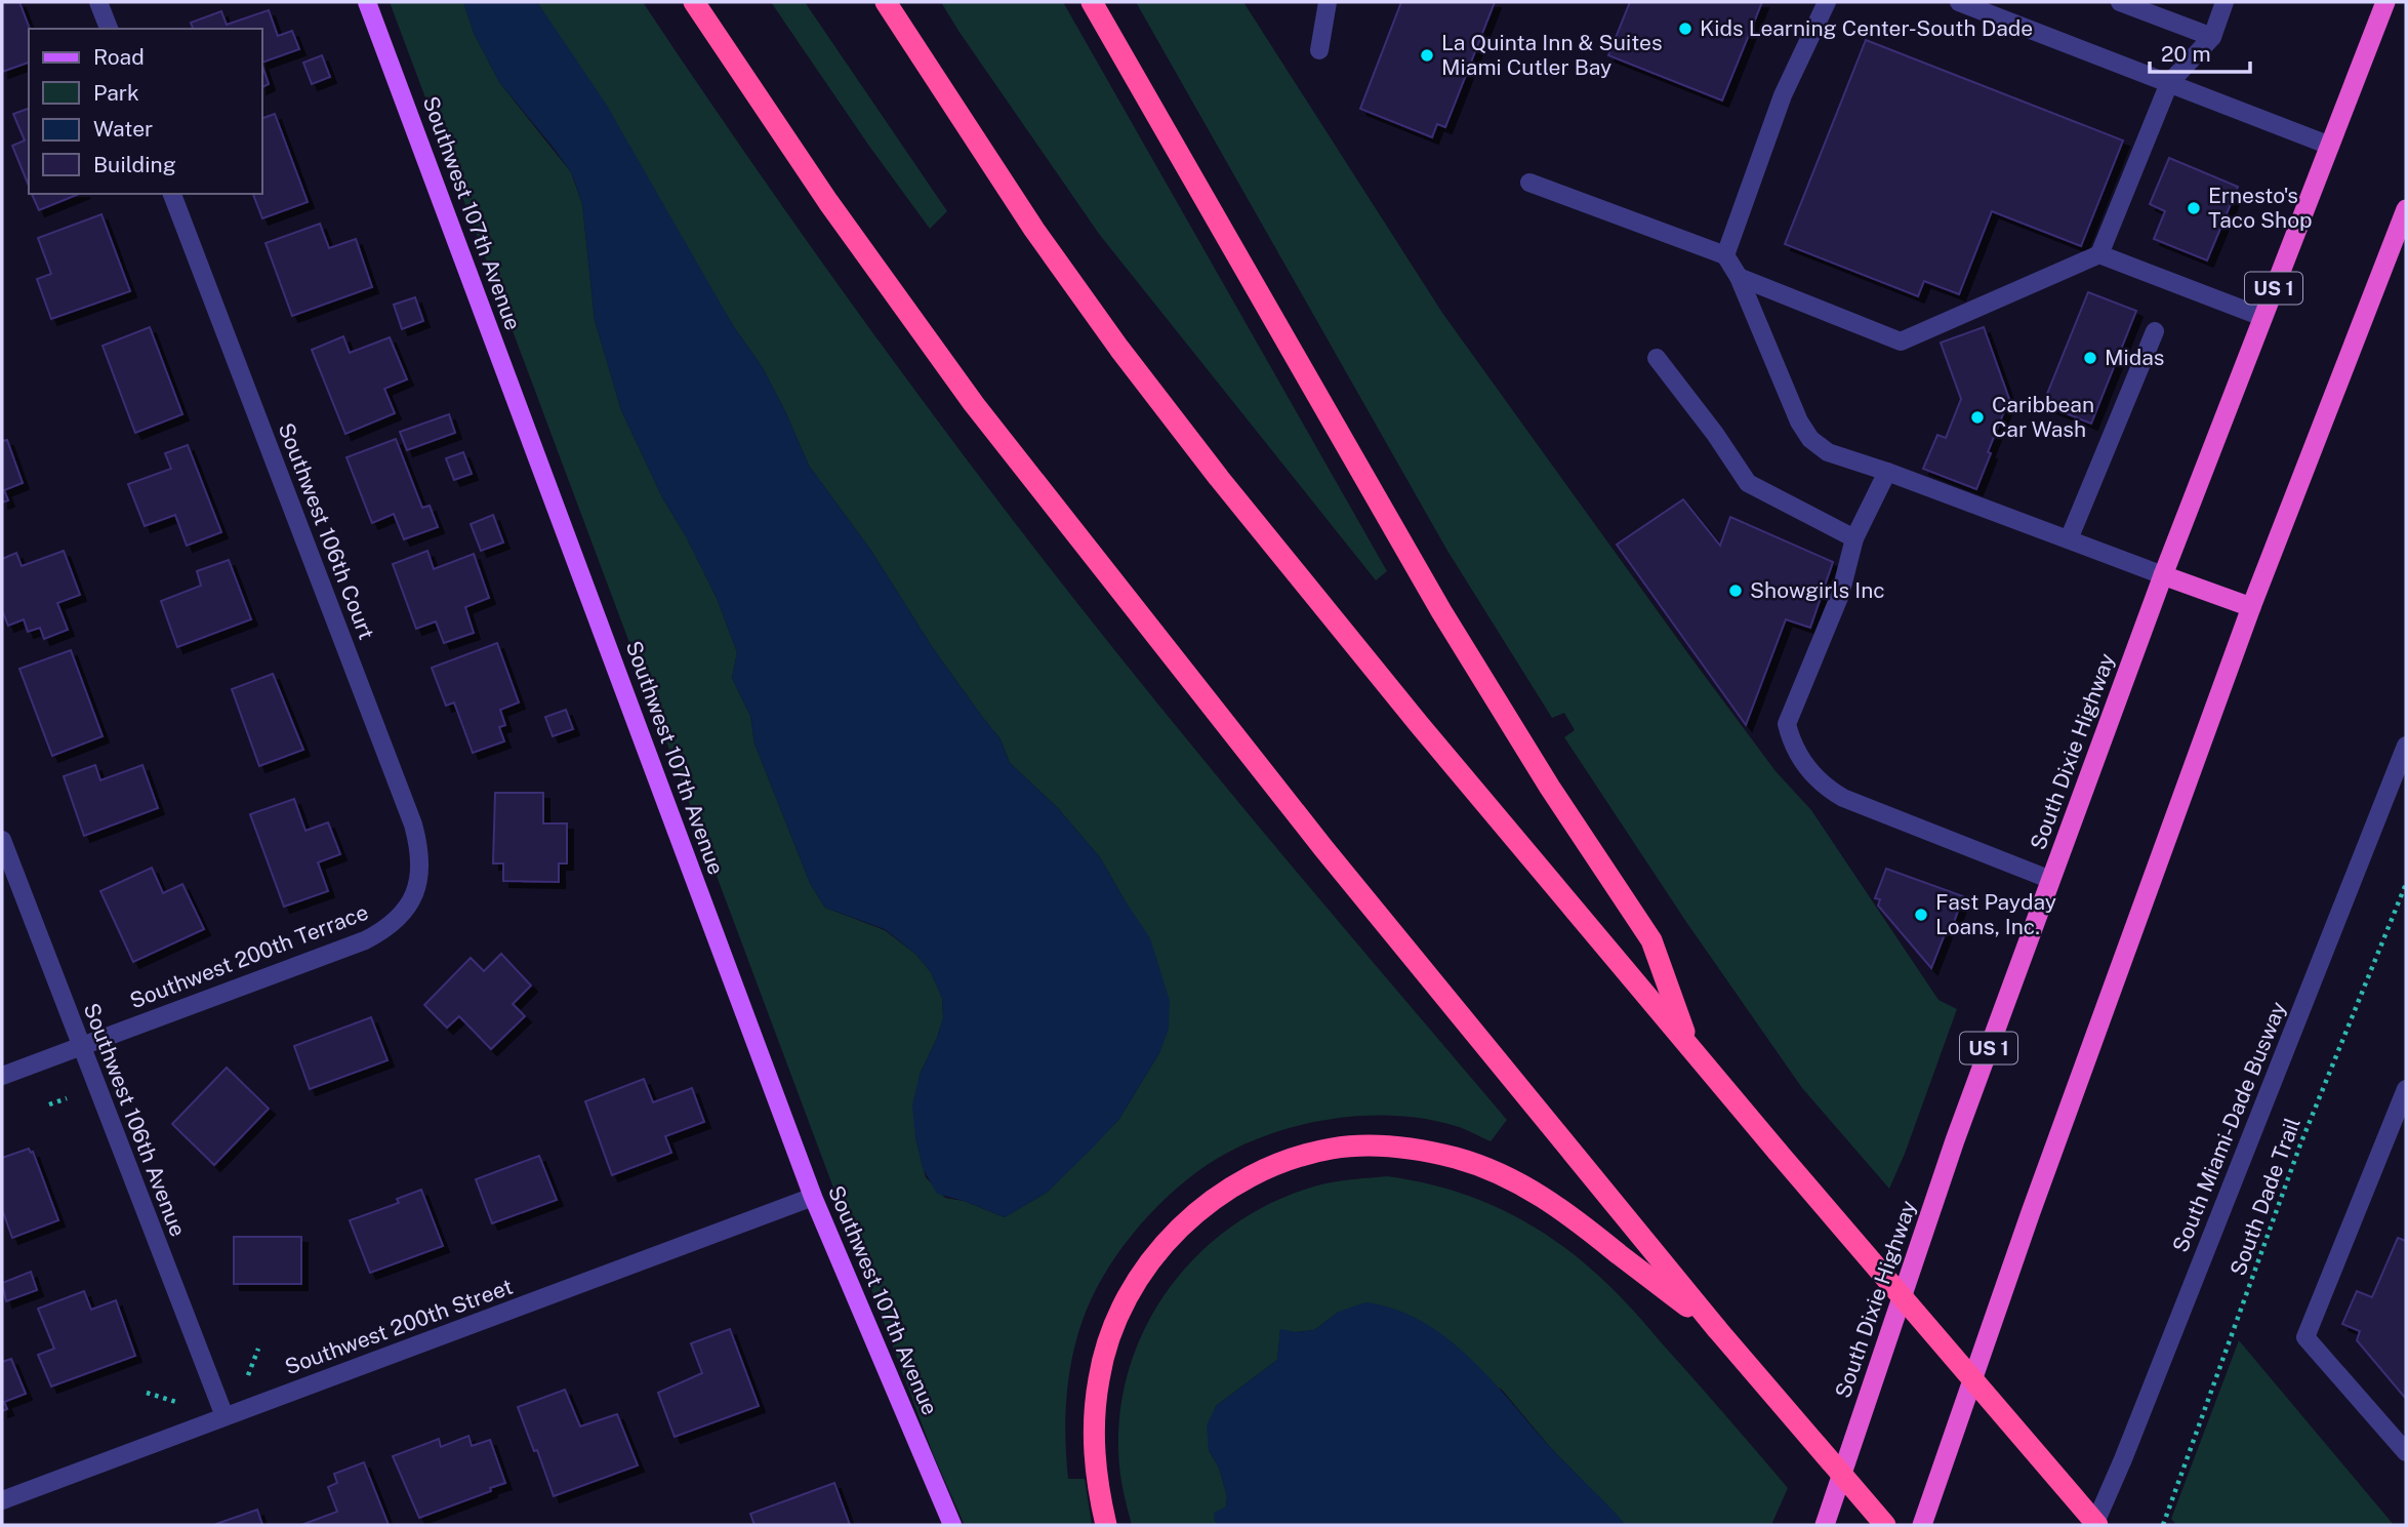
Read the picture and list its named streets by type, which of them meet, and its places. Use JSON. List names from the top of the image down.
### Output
{
  "streets": {
    "highway": ["US 1", "South Dixie Highway"],
    "main road": ["Southwest 107th Avenue"],
    "street": [
      "Southwest 106th Court",
      "Southwest 200th Terrace",
      "Southwest 106th Avenue",
      "South Miami-Dade Busway",
      "Southwest 200th Street"
    ],
    "path": ["South Dade Trail"]
  },
  "crossings": [
    ["Southwest 107th Avenue", "Southwest 200th Street"],
    ["Southwest 106th Court", "Southwest 200th Terrace"],
    ["Southwest 200th Terrace", "Southwest 106th Avenue"],
    ["Southwest 106th Avenue", "Southwest 200th Street"]
  ],
  "places": [
    "Kids Learning Center-South Dade",
    "La Quinta Inn & Suites Miami Cutler Bay",
    "Ernesto's Taco Shop",
    "Midas",
    "Caribbean Car Wash",
    "Showgirls Inc",
    "Fast Payday Loans, Inc."
  ],
  "legend": [
    "Road",
    "Park",
    "Water",
    "Building"
  ],
  "scale_bar": "20 m"
}
